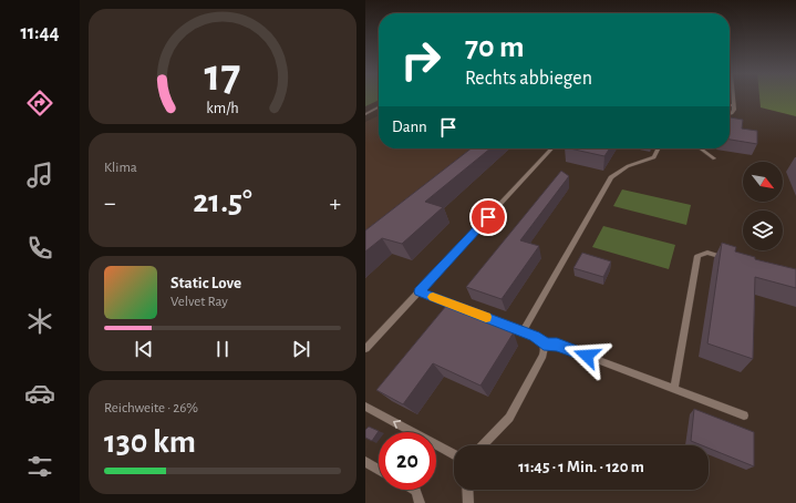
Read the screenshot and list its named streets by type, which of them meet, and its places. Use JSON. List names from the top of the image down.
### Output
{
  "north": "bottom right",
  "page": {
    "tabs": "11:44",
    "turn": ["70 m", "Rechts abbiegen"],
    "then": "Dann",
    "tile": [
      "Klima",
      ["Reichweite · 26%", "130 km"]
    ],
    "heat": ["−", "21.5°", "+"],
    "song": ["Static Love", "Velvet Ray"],
    "limit": "20",
    "trip": "11:45 · 1 Min. · 120 m",
    "gauge": ["17", "km/h"]
  }
}
